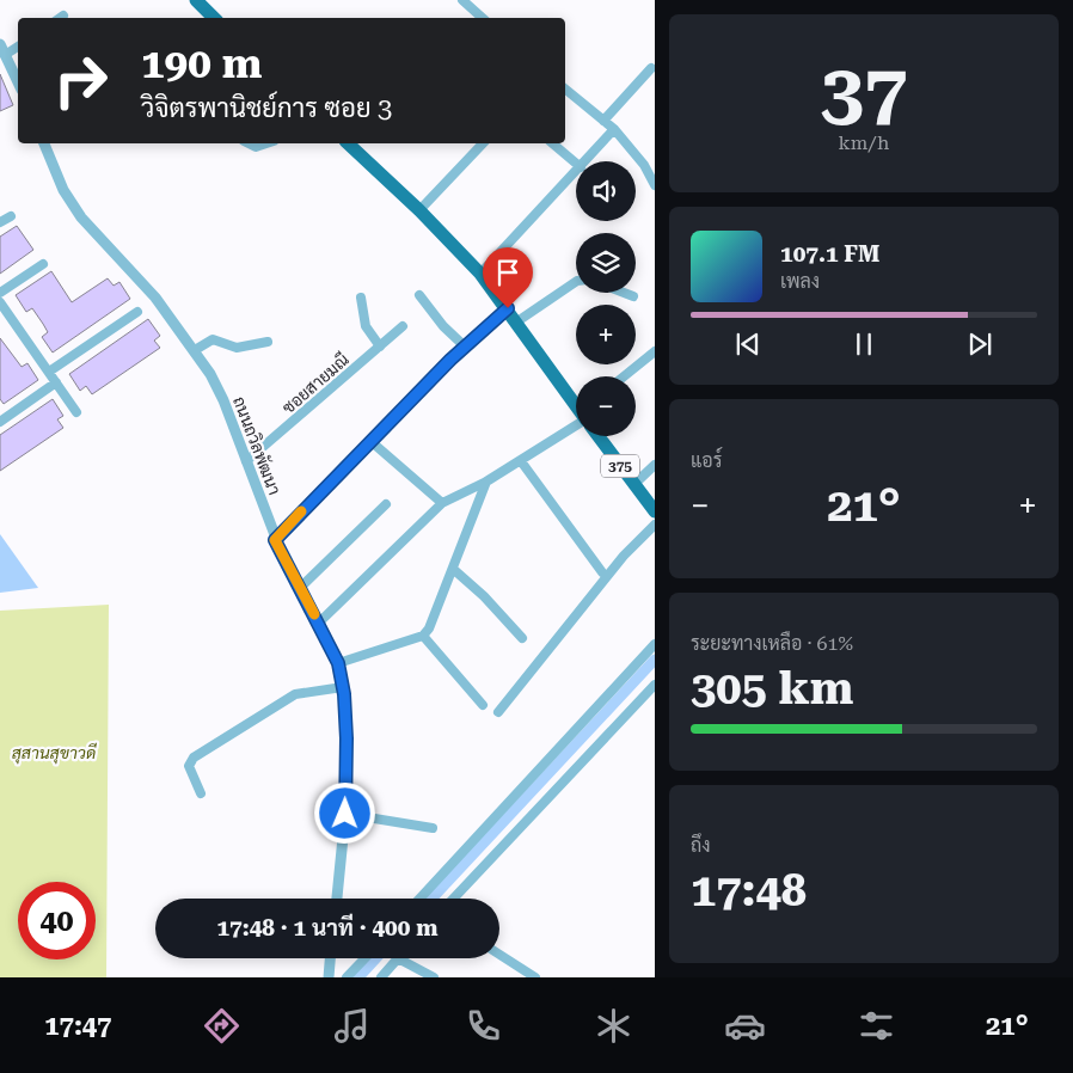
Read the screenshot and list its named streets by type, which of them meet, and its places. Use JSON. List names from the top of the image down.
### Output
{
  "streets": {
    "main road": ["375"],
    "street": ["ซอยสายมณี", "ถนนถวิลพัฒนา"]
  },
  "crossings": [
    ["ซอยสายมณี", "ถนนถวิลพัฒนา"]
  ],
  "parks": ["สุสานสุขาวดี"],
  "page": {
    "tile": [
      ["37", "km/h"],
      "แอร์",
      ["ระยะทางเหลือ · 61%", "305 km"],
      ["ถึง", "17:48"]
    ],
    "turn": ["190 m", "วิจิตรพานิชย์การ ซอย 3"],
    "map_buttons": ["+", "−"],
    "song": ["107.1 FM", "เพลง"],
    "heat": ["−", "21°", "+"],
    "limit": "40",
    "trip": "17:48 · 1 นาที · 400 m",
    "tabs": ["17:47", "21°"]
  }
}
